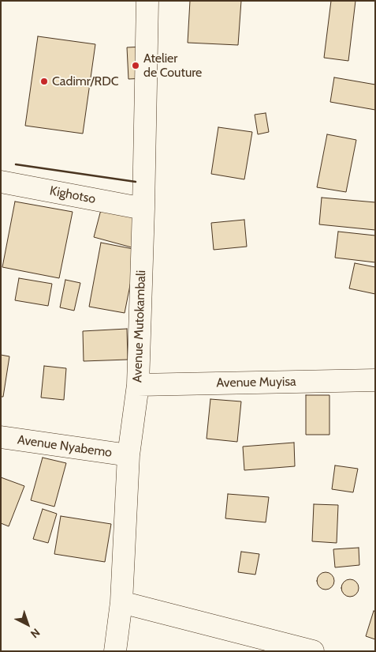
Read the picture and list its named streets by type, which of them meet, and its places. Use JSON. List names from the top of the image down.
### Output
{
  "streets": {
    "street": [
      "Kighotso",
      "Avenue Mutokambali",
      "Avenue Muyisa",
      "Avenue Nyabemo"
    ]
  },
  "crossings": [
    ["Kighotso", "Avenue Mutokambali"],
    ["Avenue Mutokambali", "Avenue Muyisa"],
    ["Avenue Mutokambali", "Avenue Nyabemo"]
  ],
  "places": ["Atelier de Couture", "Cadimr/RDC"],
  "north": "bottom right"
}
